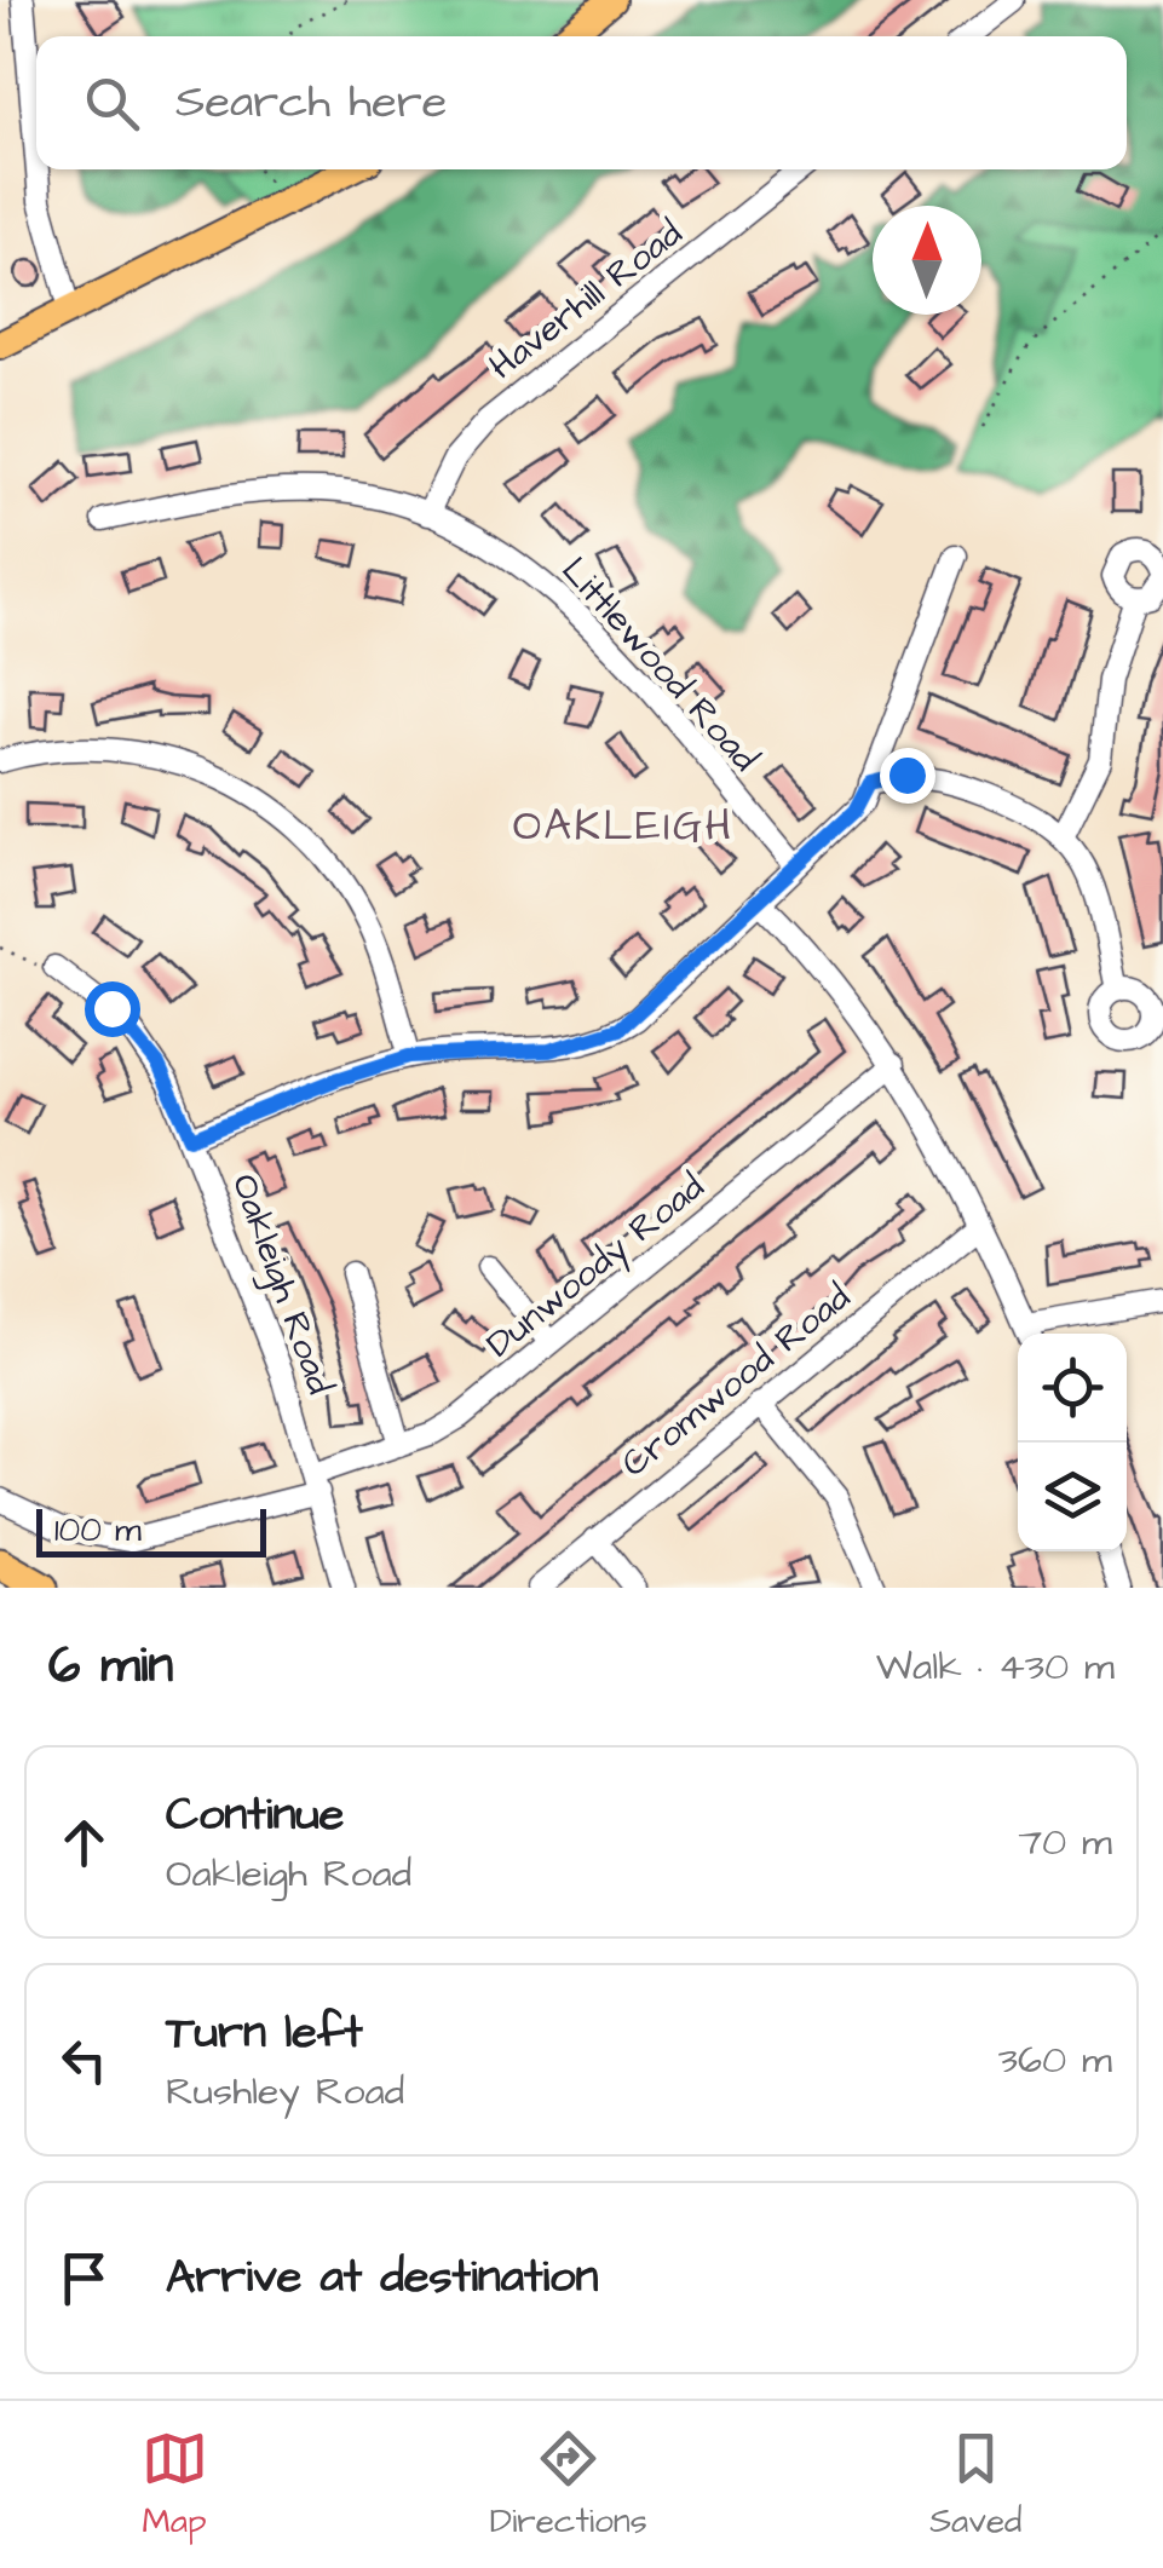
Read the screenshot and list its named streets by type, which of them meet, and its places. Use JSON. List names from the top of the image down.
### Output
{
  "streets": {
    "street": [
      "Haverhill Road",
      "Littlewood Road",
      "Dunwoody Road",
      "Oakleigh Road",
      "Cromwood Road"
    ]
  },
  "crossings": [
    ["Haverhill Road", "Littlewood Road"],
    ["Dunwoody Road", "Oakleigh Road"]
  ],
  "districts": ["OAKLEIGH"],
  "scale_bar": "100 m",
  "north": "top",
  "page": {
    "search": "Search here",
    "scale": "100 m",
    "heading": ["6 min", "Walk · 430 m"],
    "list": [
      ["Continue", "Oakleigh Road", "70 m"],
      ["Turn left", "Rushley Road", "360 m"],
      "Arrive at destination"
    ],
    "nav": ["Map", "Directions", "Saved"]
  }
}
